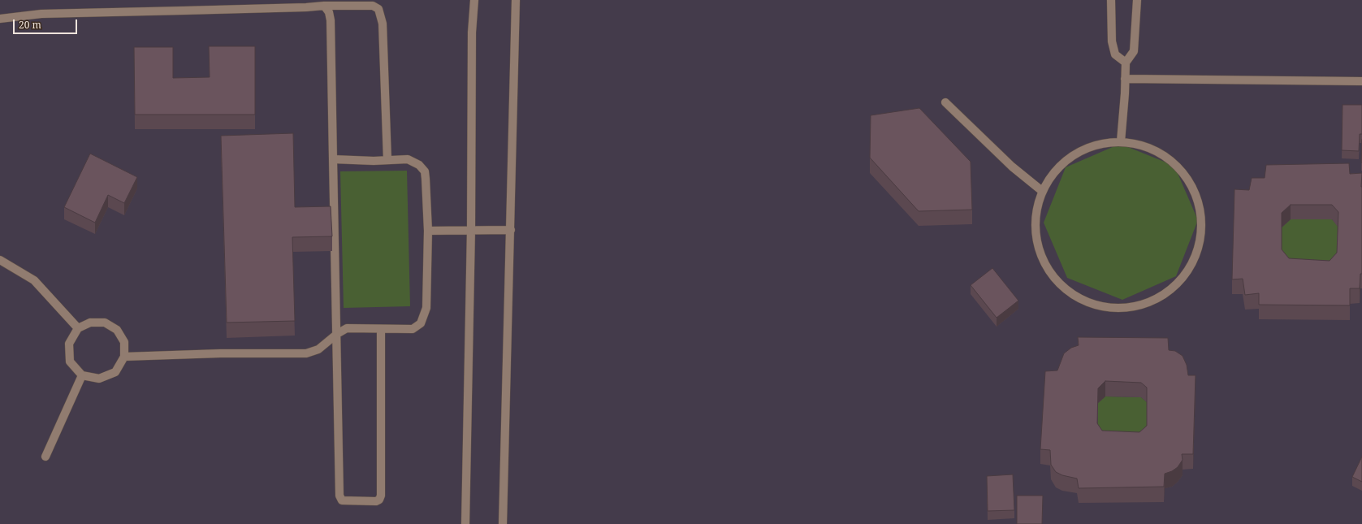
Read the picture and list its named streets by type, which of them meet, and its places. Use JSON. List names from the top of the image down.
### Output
{
  "scale_bar": "20 m"
}
